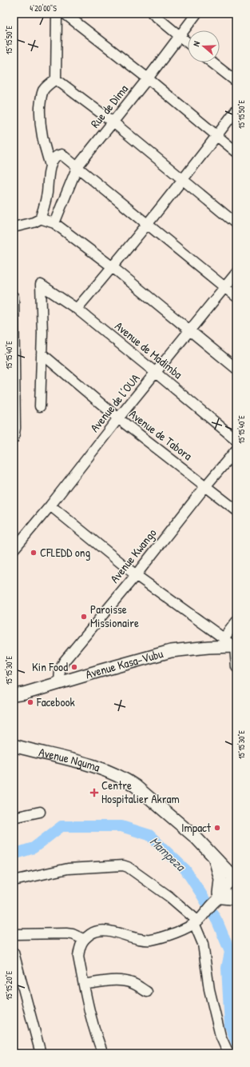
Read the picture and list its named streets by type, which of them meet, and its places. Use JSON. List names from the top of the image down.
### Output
{
  "streets": {
    "main road": ["Avenue Kasa-Vubu", "Avenue Nguma"],
    "street": [
      "Rue de Dima",
      "Avenue de Madimba",
      "Avenue de l’OUA",
      "Avenue de Tabora",
      "Avenue Kwango"
    ]
  },
  "crossings": [
    ["Avenue de Madimba", "Avenue de l’OUA"],
    ["Avenue de Madimba", "Avenue de Tabora"],
    ["Avenue de l’OUA", "Avenue de Tabora"],
    ["Avenue de Tabora", "Avenue Kwango"],
    ["Avenue Kwango", "Avenue Kasa-Vubu"]
  ],
  "water": ["Mampeza"],
  "places": {
    "other": [
      "CFLEDD ong",
      "Paroisse Missionaire",
      "Kin Food",
      "Facebook",
      "Impact"
    ],
    "health": ["Centre Hospitalier Akram"]
  },
  "north": "left",
  "coordinates": [
    "4°20'00\"S",
    "15°15'50\"E",
    "15°15'40\"E",
    "15°15'30\"E",
    "15°15'20\"E"
  ]
}
